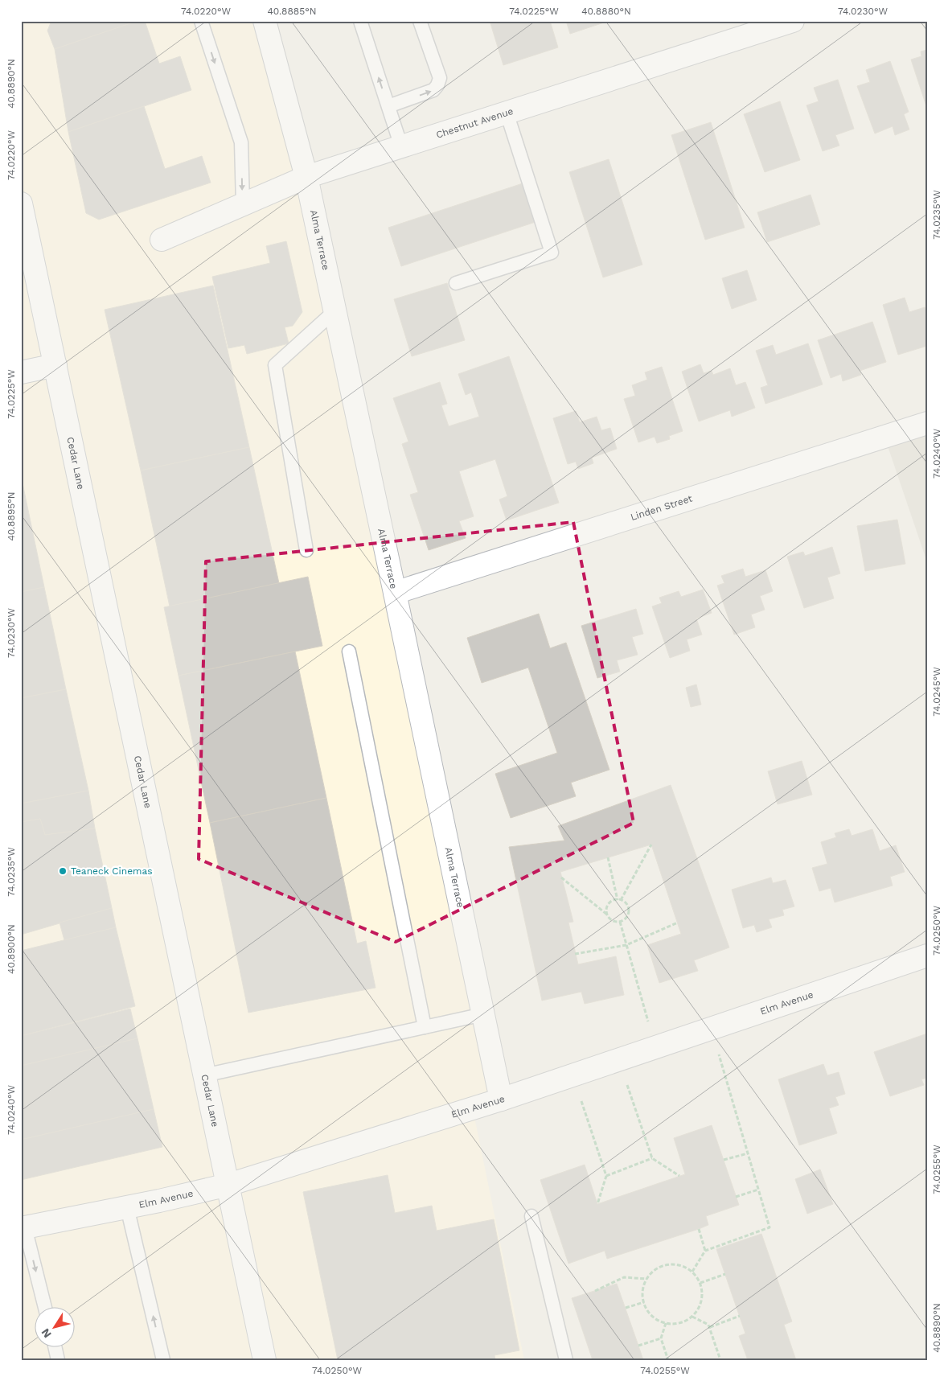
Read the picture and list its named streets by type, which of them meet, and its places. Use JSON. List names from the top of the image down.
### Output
{
  "streets": {
    "street": [
      "Chestnut Avenue",
      "Alma Terrace",
      "Cedar Lane",
      "Linden Street",
      "Elm Avenue"
    ]
  },
  "crossings": [
    ["Chestnut Avenue", "Alma Terrace"],
    ["Alma Terrace", "Linden Street"],
    ["Alma Terrace", "Elm Avenue"],
    ["Cedar Lane", "Elm Avenue"]
  ],
  "places": ["Teaneck Cinemas"],
  "north": "bottom left",
  "coordinates": [
    "74.0220°W",
    "40.8885°N",
    "74.0225°W",
    "40.8880°N",
    "74.0230°W",
    "40.8890°N",
    "74.0235°W",
    "74.0240°W",
    "40.8895°N",
    "74.0245°W",
    "74.0250°W",
    "40.8900°N",
    "74.0255°W"
  ]
}
